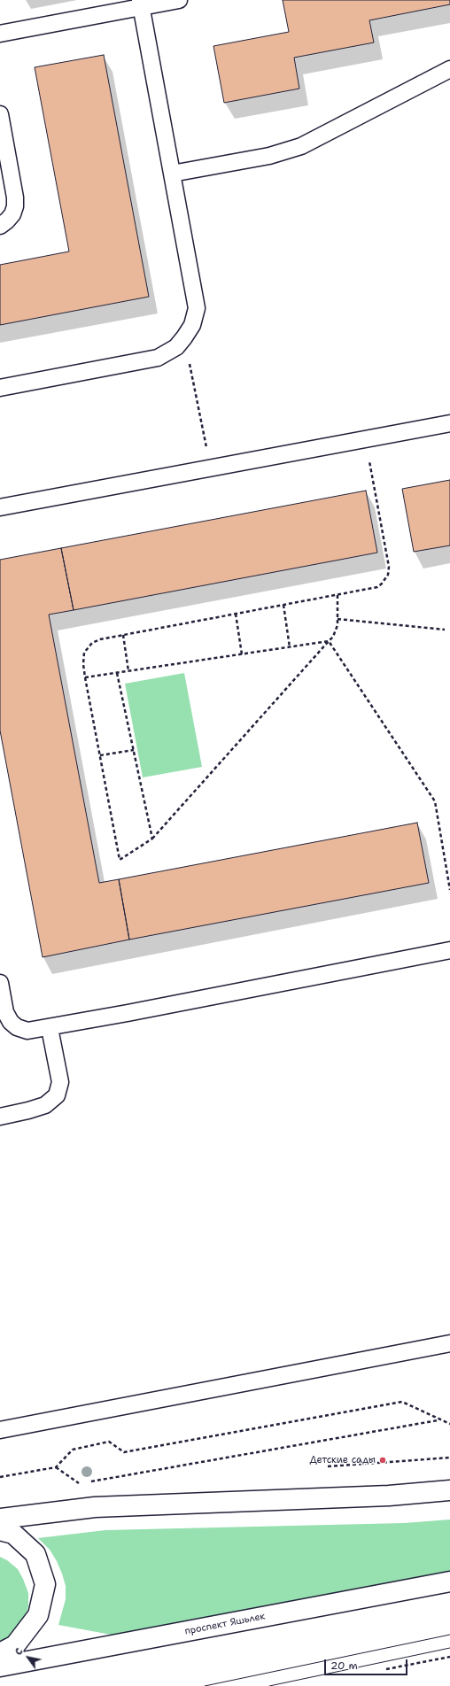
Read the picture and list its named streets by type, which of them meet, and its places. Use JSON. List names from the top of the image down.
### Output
{
  "streets": {
    "main road": ["проспект Яшьлек"]
  },
  "places": ["Детские сады"],
  "scale_bar": "20 m",
  "north": "top left"
}
